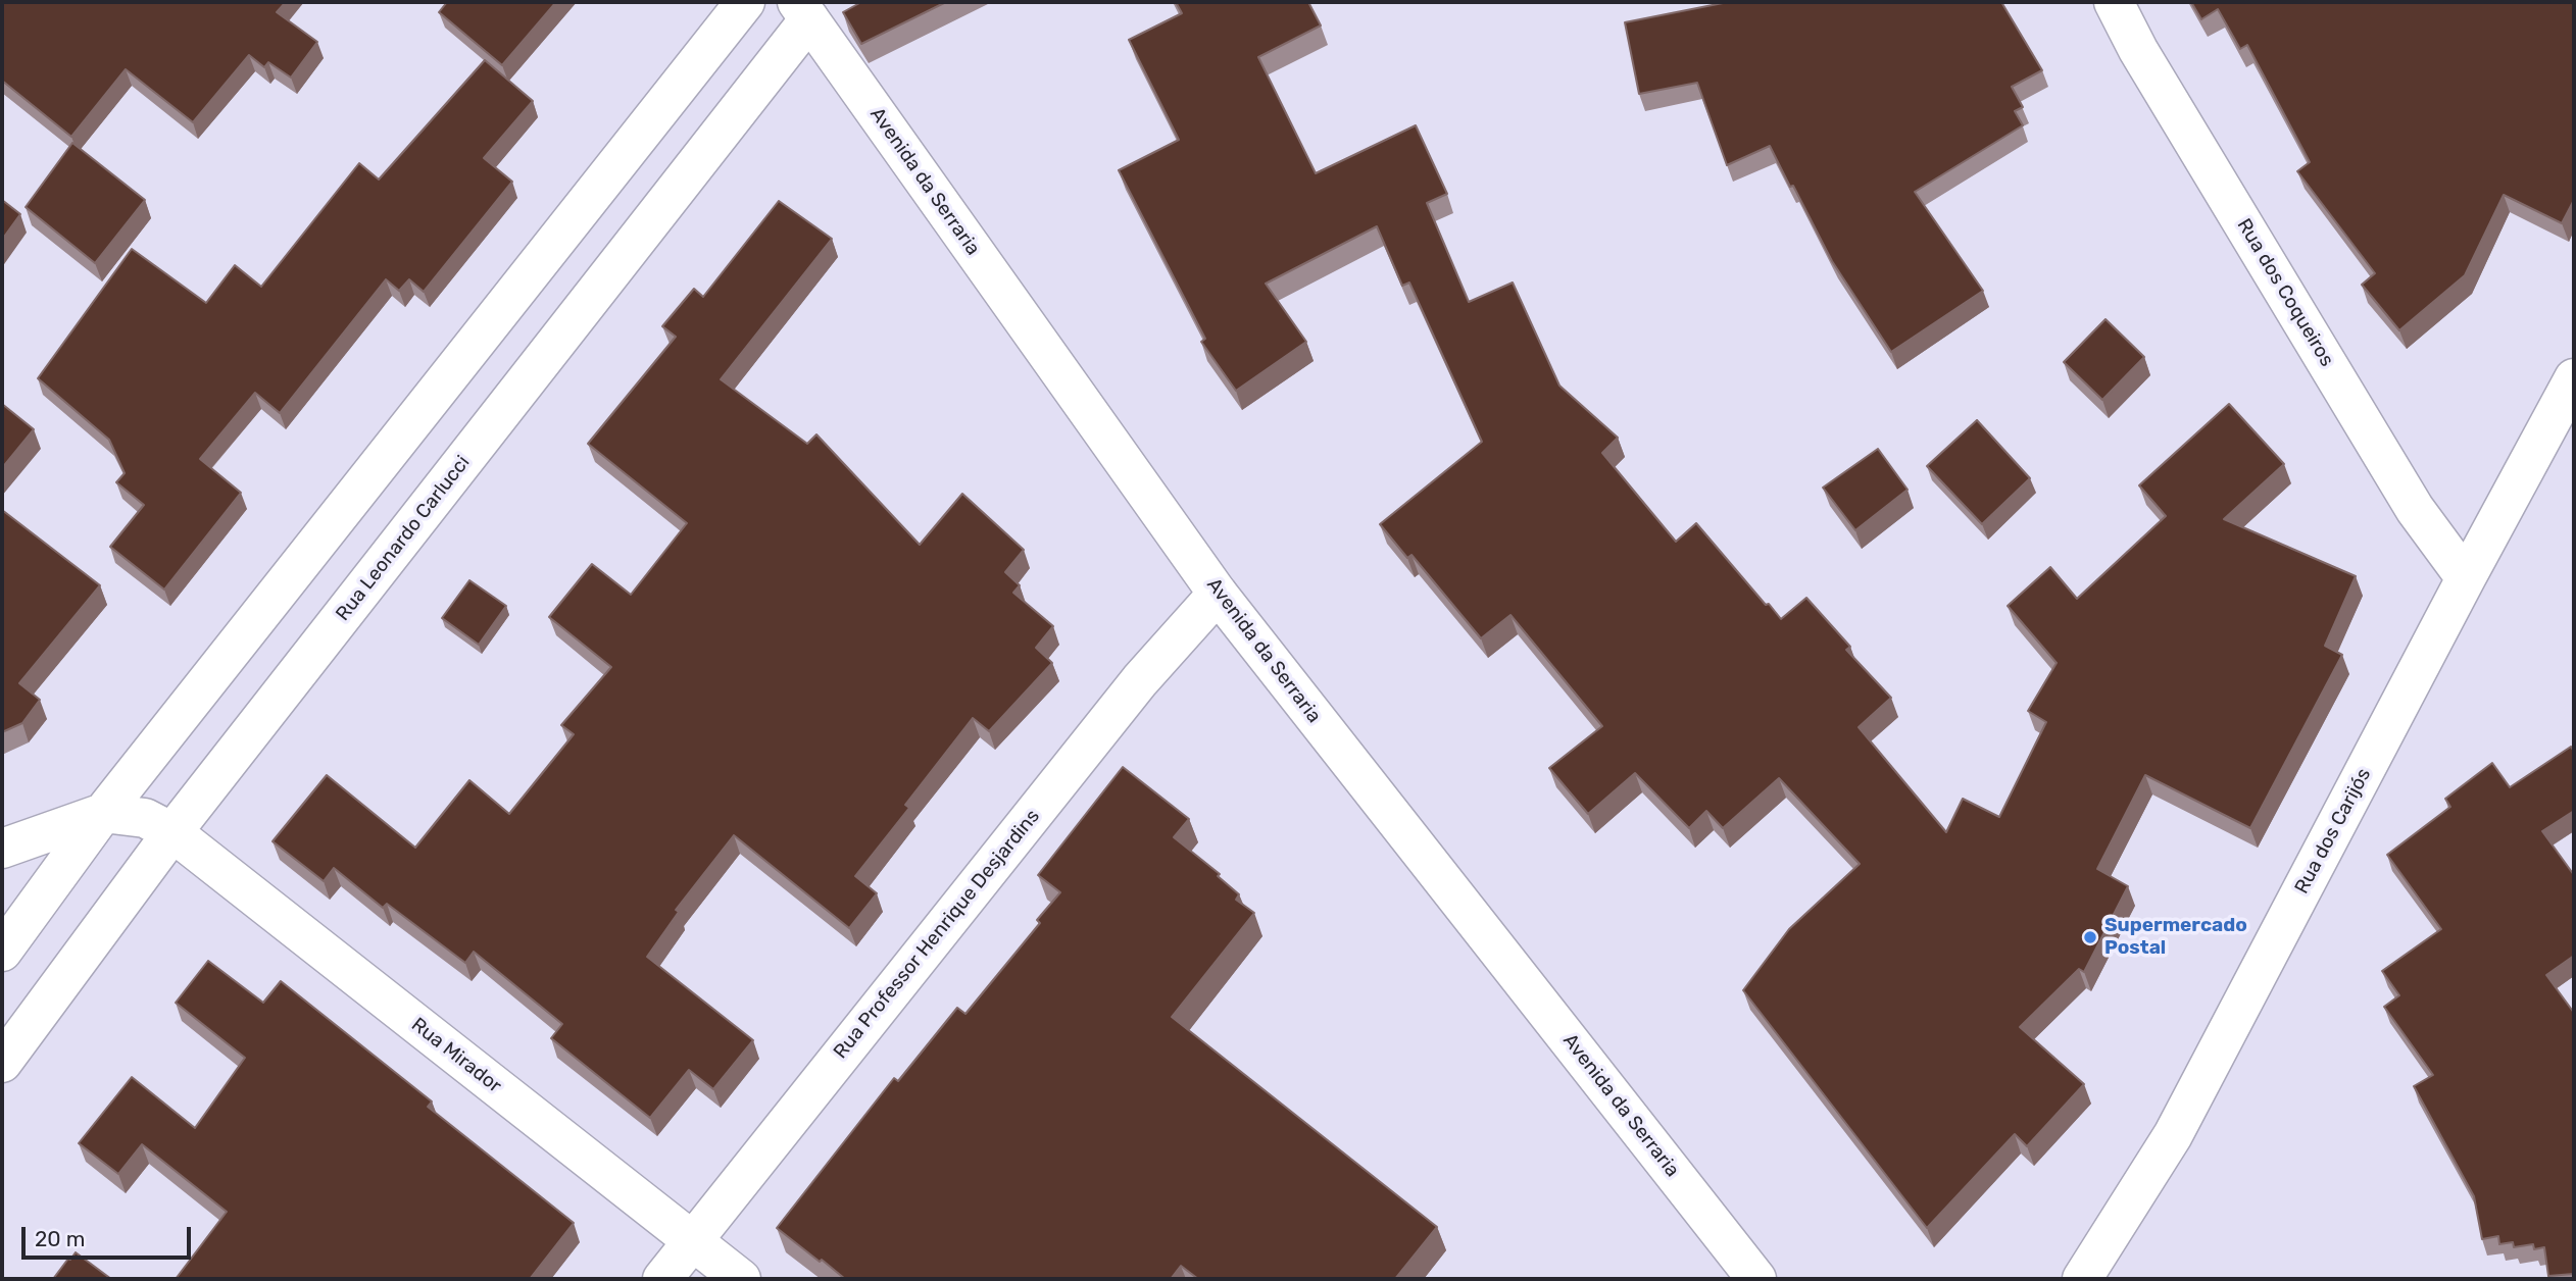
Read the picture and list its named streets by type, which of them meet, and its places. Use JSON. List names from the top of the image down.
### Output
{
  "streets": {
    "street": [
      "Avenida da Serraria",
      "Rua dos Coqueiros",
      "Rua Leonardo Carlucci",
      "Rua dos Carijós",
      "Rua Professor Henrique Desjardins",
      "Rua Mirador"
    ]
  },
  "crossings": [
    ["Avenida da Serraria", "Rua Leonardo Carlucci"],
    ["Avenida da Serraria", "Rua Professor Henrique Desjardins"],
    ["Rua dos Coqueiros", "Rua dos Carijós"],
    ["Rua Leonardo Carlucci", "Rua Mirador"],
    ["Rua Professor Henrique Desjardins", "Rua Mirador"]
  ],
  "places": ["Supermercado Postal"],
  "scale_bar": "20 m"
}
